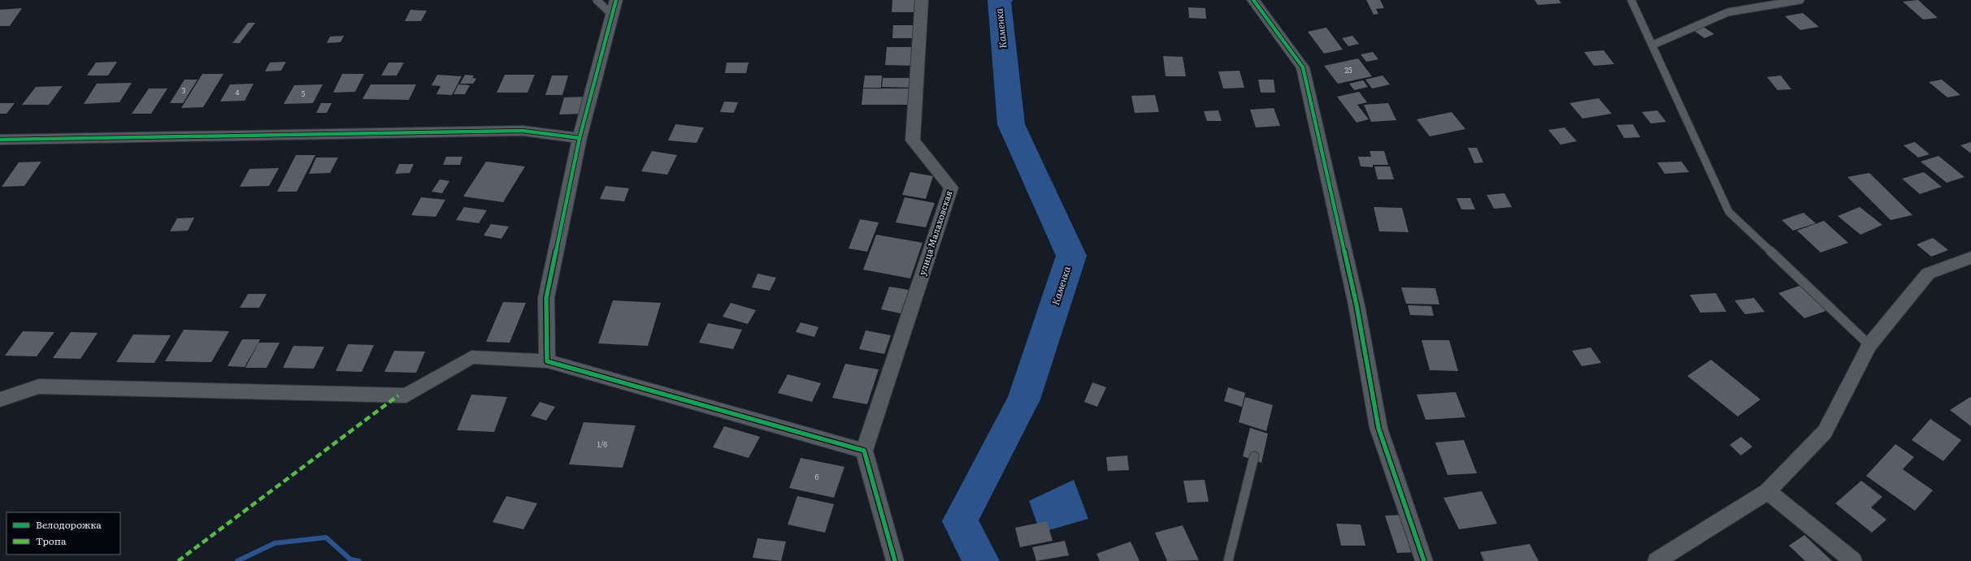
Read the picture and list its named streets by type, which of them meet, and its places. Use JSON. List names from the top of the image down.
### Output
{
  "streets": {
    "street": ["улица Малаховская"]
  },
  "water": ["Каменка"],
  "house_numbers": [
    "25",
    "3",
    "4",
    "5",
    "1/6",
    "6"
  ],
  "legend": ["Велодорожка", "Тропа"]
}
